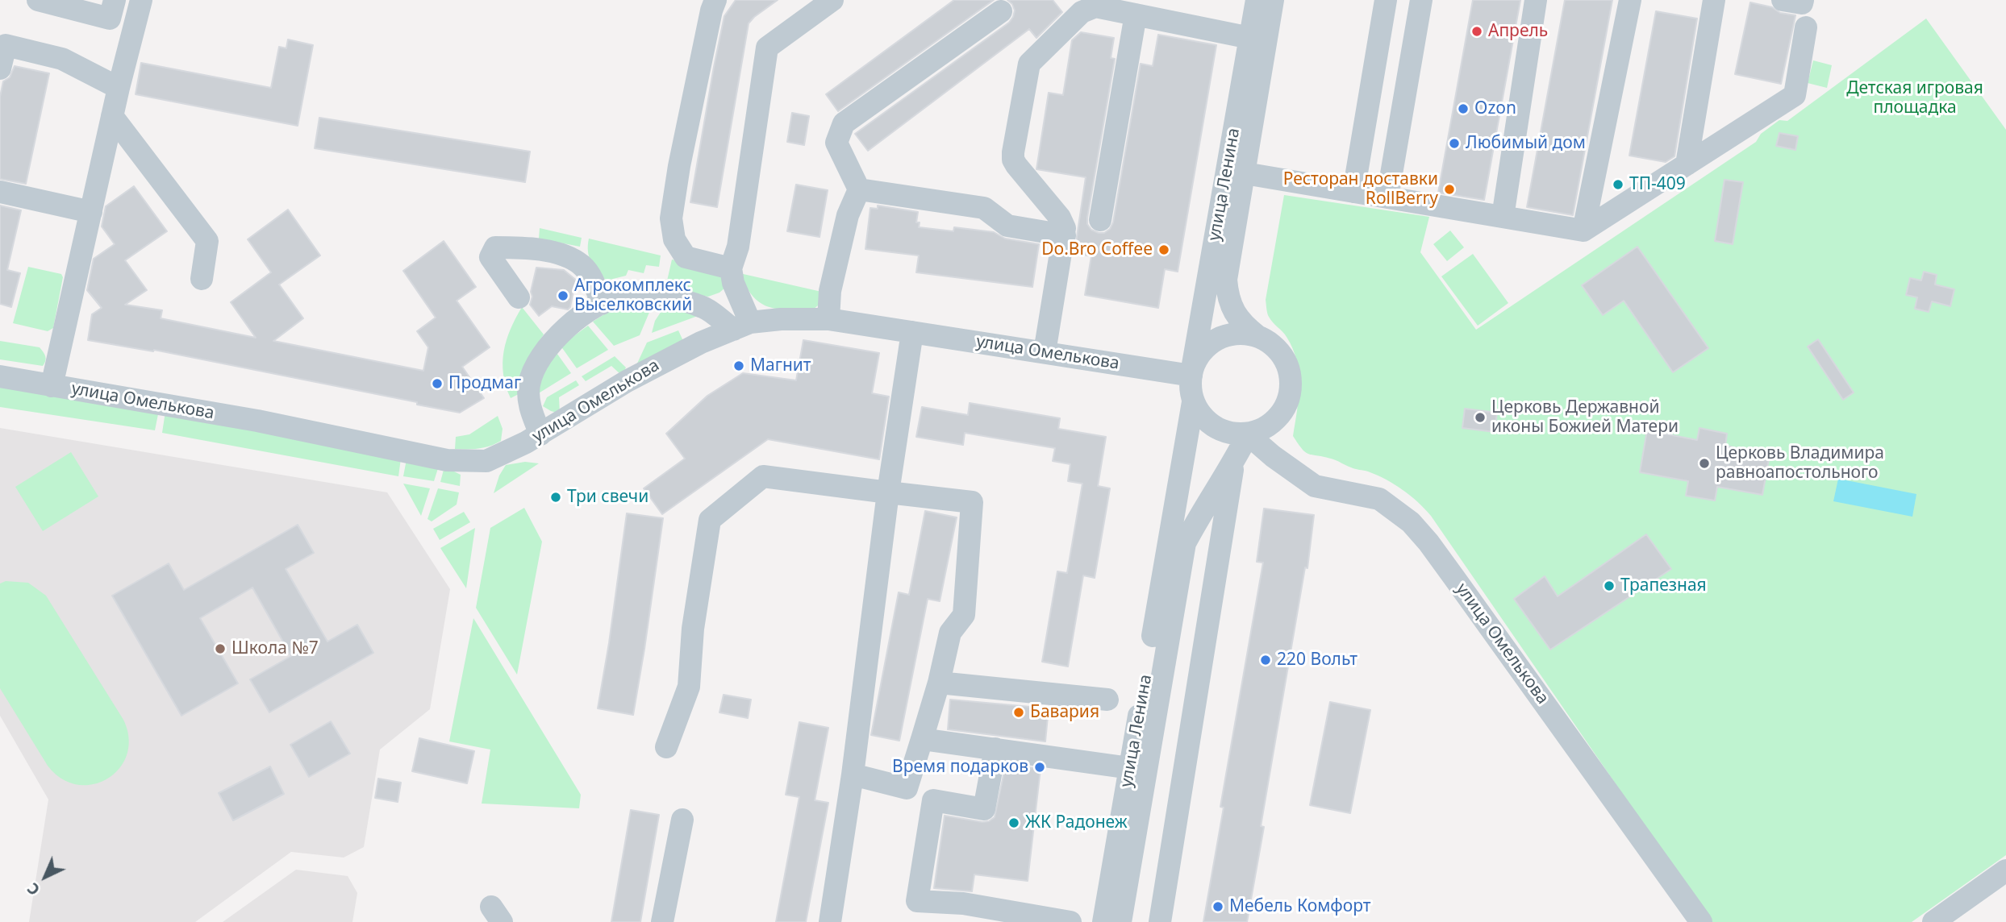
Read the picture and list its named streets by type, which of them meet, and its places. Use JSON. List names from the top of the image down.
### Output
{
  "streets": {
    "street": ["улица Ленина", "улица Омелькова"]
  },
  "crossings": [
    ["улица Ленина", "улица Омелькова"]
  ],
  "parks": ["Детская игровая площадка"],
  "places": [
    "Апрель",
    "Ozon",
    "Любимый дом",
    "ТП-409",
    "Ресторан доставки RollBerry",
    "Do.Bro Coffee",
    "Агрокомплекс Выселковский",
    "Магнит",
    "Продмаг",
    "Церковь Державной иконы Божией Матери",
    "Церковь Владимира равноапостольного",
    "Три свечи",
    "Трапезная",
    "Школа №7",
    "220 Вольт",
    "Бавария",
    "Время подарков",
    "ЖК Радонеж",
    "Мебель Комфорт"
  ],
  "north": "bottom left"
}
